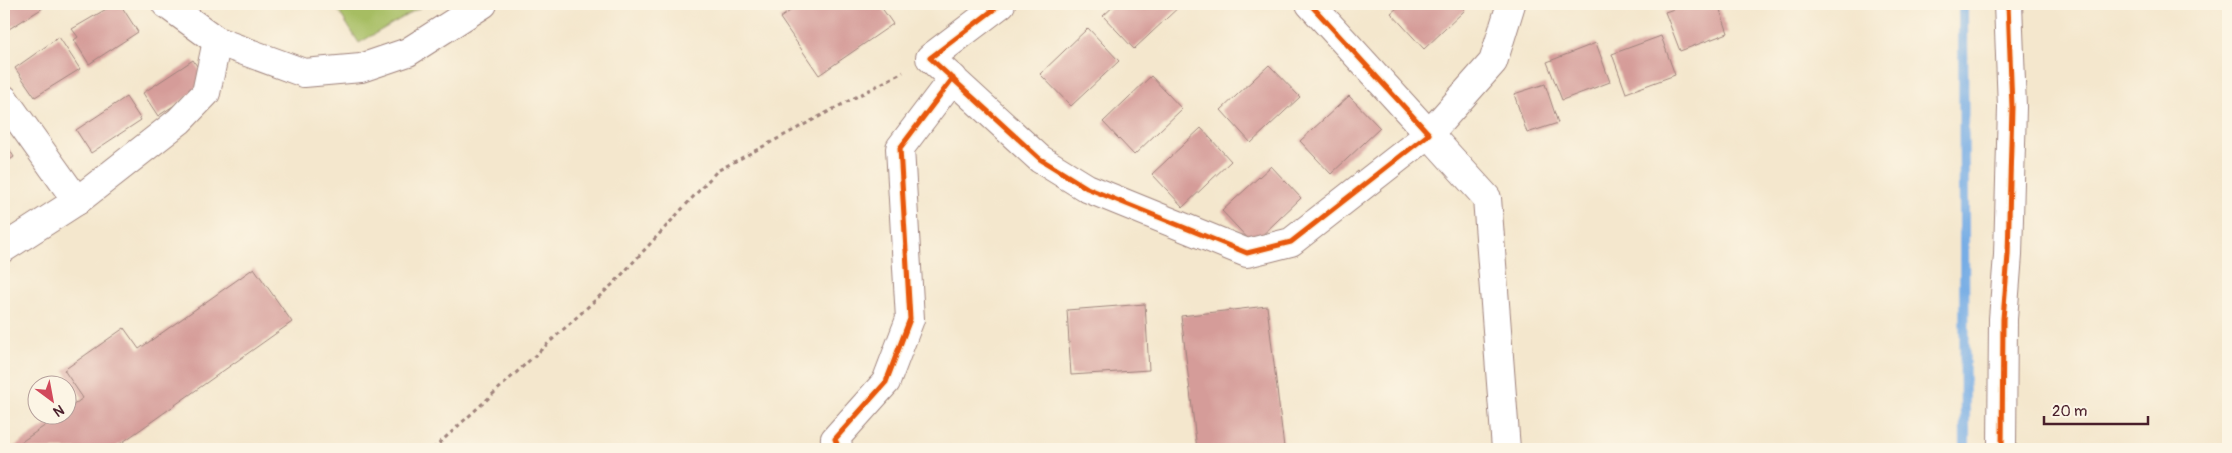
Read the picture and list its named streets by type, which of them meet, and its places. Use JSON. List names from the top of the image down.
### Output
{
  "scale_bar": "20 m",
  "north": "bottom right"
}
